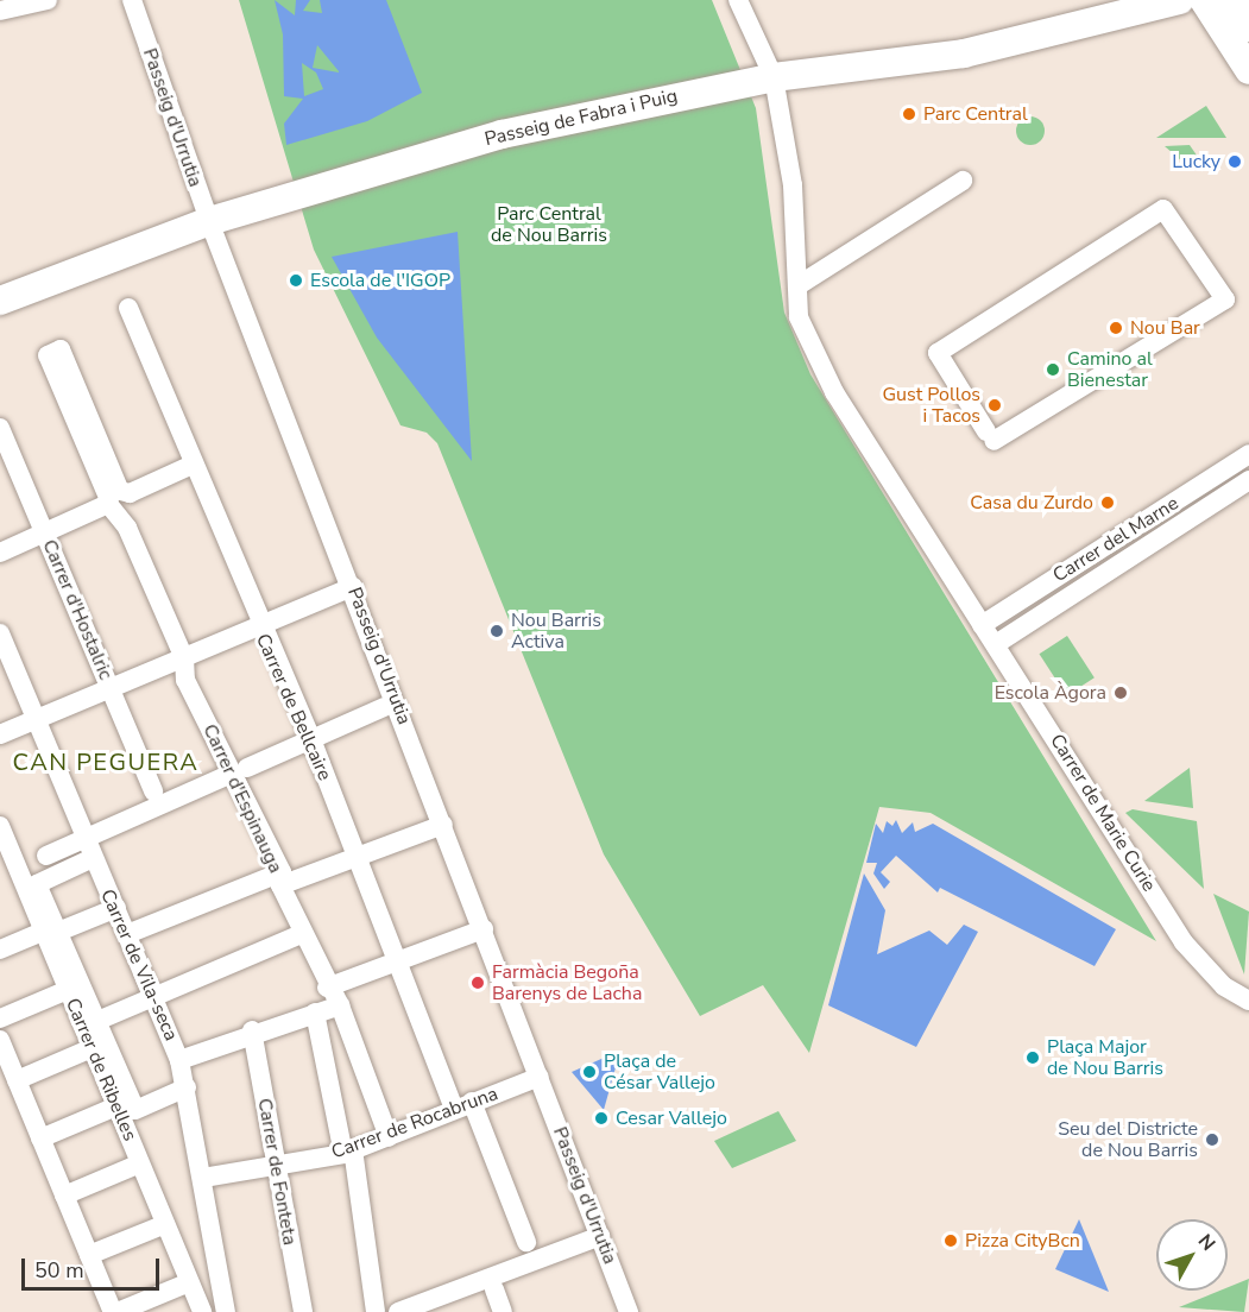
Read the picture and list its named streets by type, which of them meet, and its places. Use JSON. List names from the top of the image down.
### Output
{
  "streets": {
    "street": [
      "Passeig d'Urrutia",
      "Passeig de Fabra i Puig",
      "Carrer del Marne",
      "Carrer d'Hostalric",
      "Carrer de Bellcaire",
      "Carrer d'Espinauga",
      "Carrer de Marie Curie",
      "Carrer de Vila-seca",
      "Carrer de Ribelles",
      "Carrer de Rocabruna",
      "Carrer de Fonteta"
    ]
  },
  "crossings": [
    ["Passeig d'Urrutia", "Passeig de Fabra i Puig"],
    ["Passeig d'Urrutia", "Carrer de Rocabruna"],
    ["Passeig de Fabra i Puig", "Carrer de Marie Curie"],
    ["Carrer del Marne", "Carrer de Marie Curie"],
    ["Carrer de Bellcaire", "Carrer de Rocabruna"],
    ["Carrer d'Espinauga", "Carrer de Rocabruna"],
    ["Carrer de Vila-seca", "Carrer de Rocabruna"],
    ["Carrer de Rocabruna", "Carrer de Fonteta"]
  ],
  "districts": ["CAN PEGUERA"],
  "parks": ["Parc Central de Nou Barris"],
  "places": [
    "Parc Central",
    "Lucky",
    "Escola de l'IGOP",
    "Nou Bar",
    "Camino al Bienestar",
    "Gust Pollos i Tacos",
    "Casa du Zurdo",
    "Nou Barris Activa",
    "Escola Àgora",
    "Farmàcia Begoña Barenys de Lacha",
    "Plaça Major de Nou Barris",
    "Plaça de César Vallejo",
    "Cesar Vallejo",
    "Seu del Districte de Nou Barris",
    "Pizza CityBcn"
  ],
  "scale_bar": "50 m",
  "north": "top right"
}
